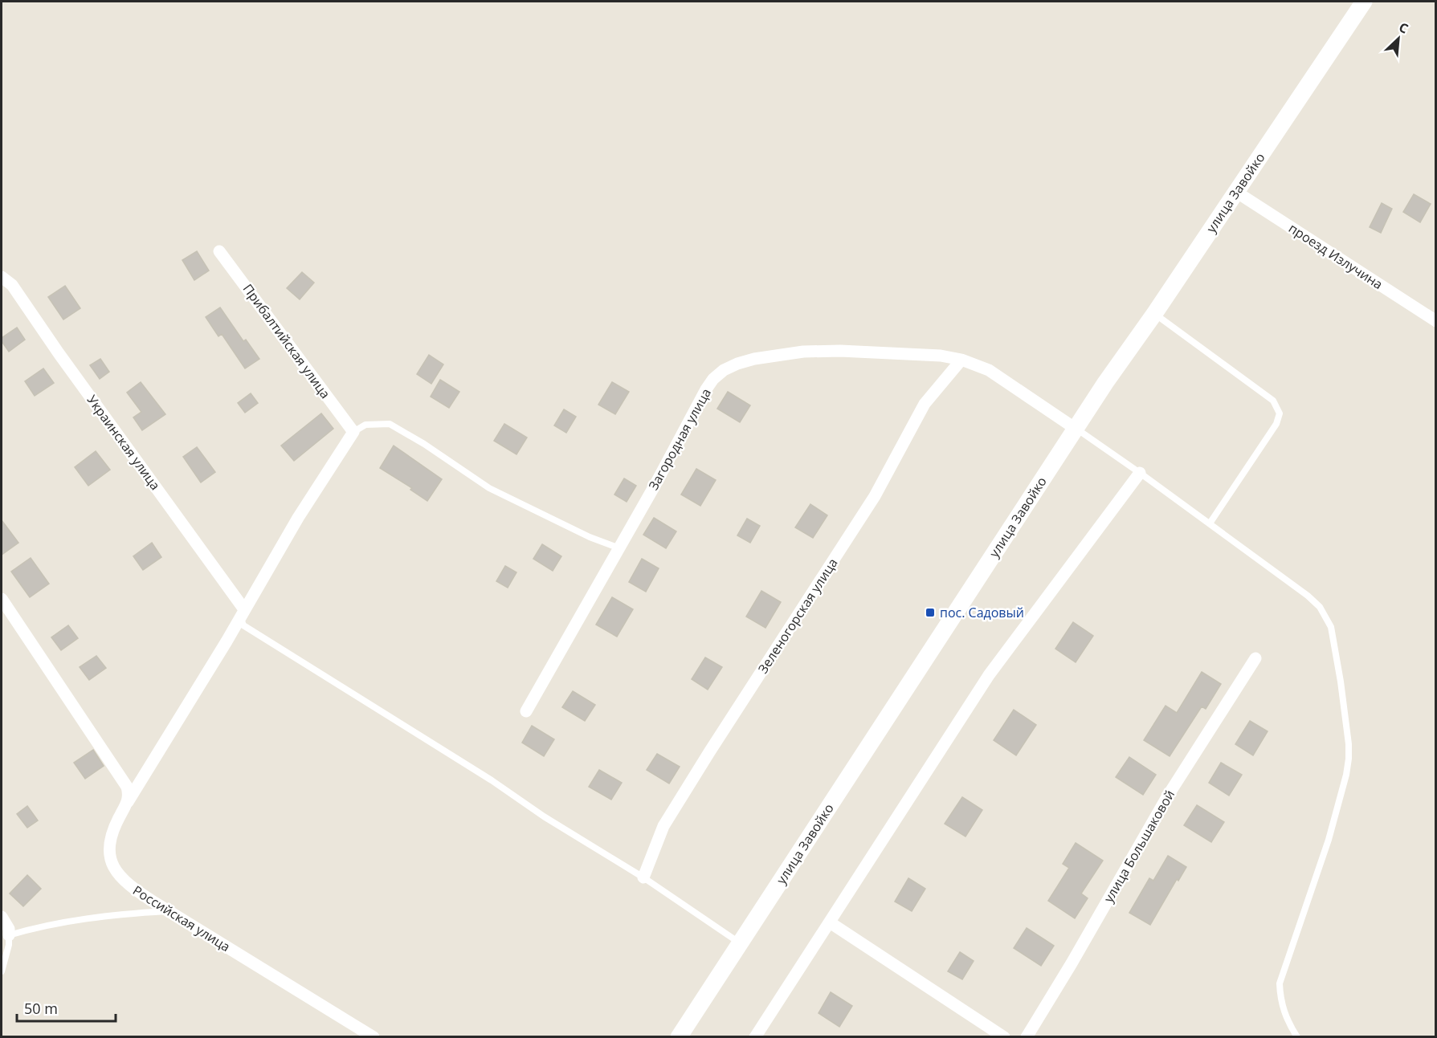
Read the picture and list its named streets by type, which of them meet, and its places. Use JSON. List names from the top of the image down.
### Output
{
  "streets": {
    "main road": ["улица Завойко"],
    "street": [
      "проезд Излучина",
      "Прибалтийская улица",
      "Загородная улица",
      "Украинская улица",
      "Зеленогорская улица",
      "улица Большаковой",
      "Российская улица"
    ]
  },
  "crossings": [
    ["улица Завойко", "проезд Излучина"],
    ["улица Завойко", "Загородная улица"],
    ["Прибалтийская улица", "Российская улица"],
    ["Загородная улица", "Зеленогорская улица"],
    ["Украинская улица", "Российская улица"]
  ],
  "places": {
    "transit": ["пос. Садовый"]
  },
  "scale_bar": "50 m",
  "north": "top right"
}
